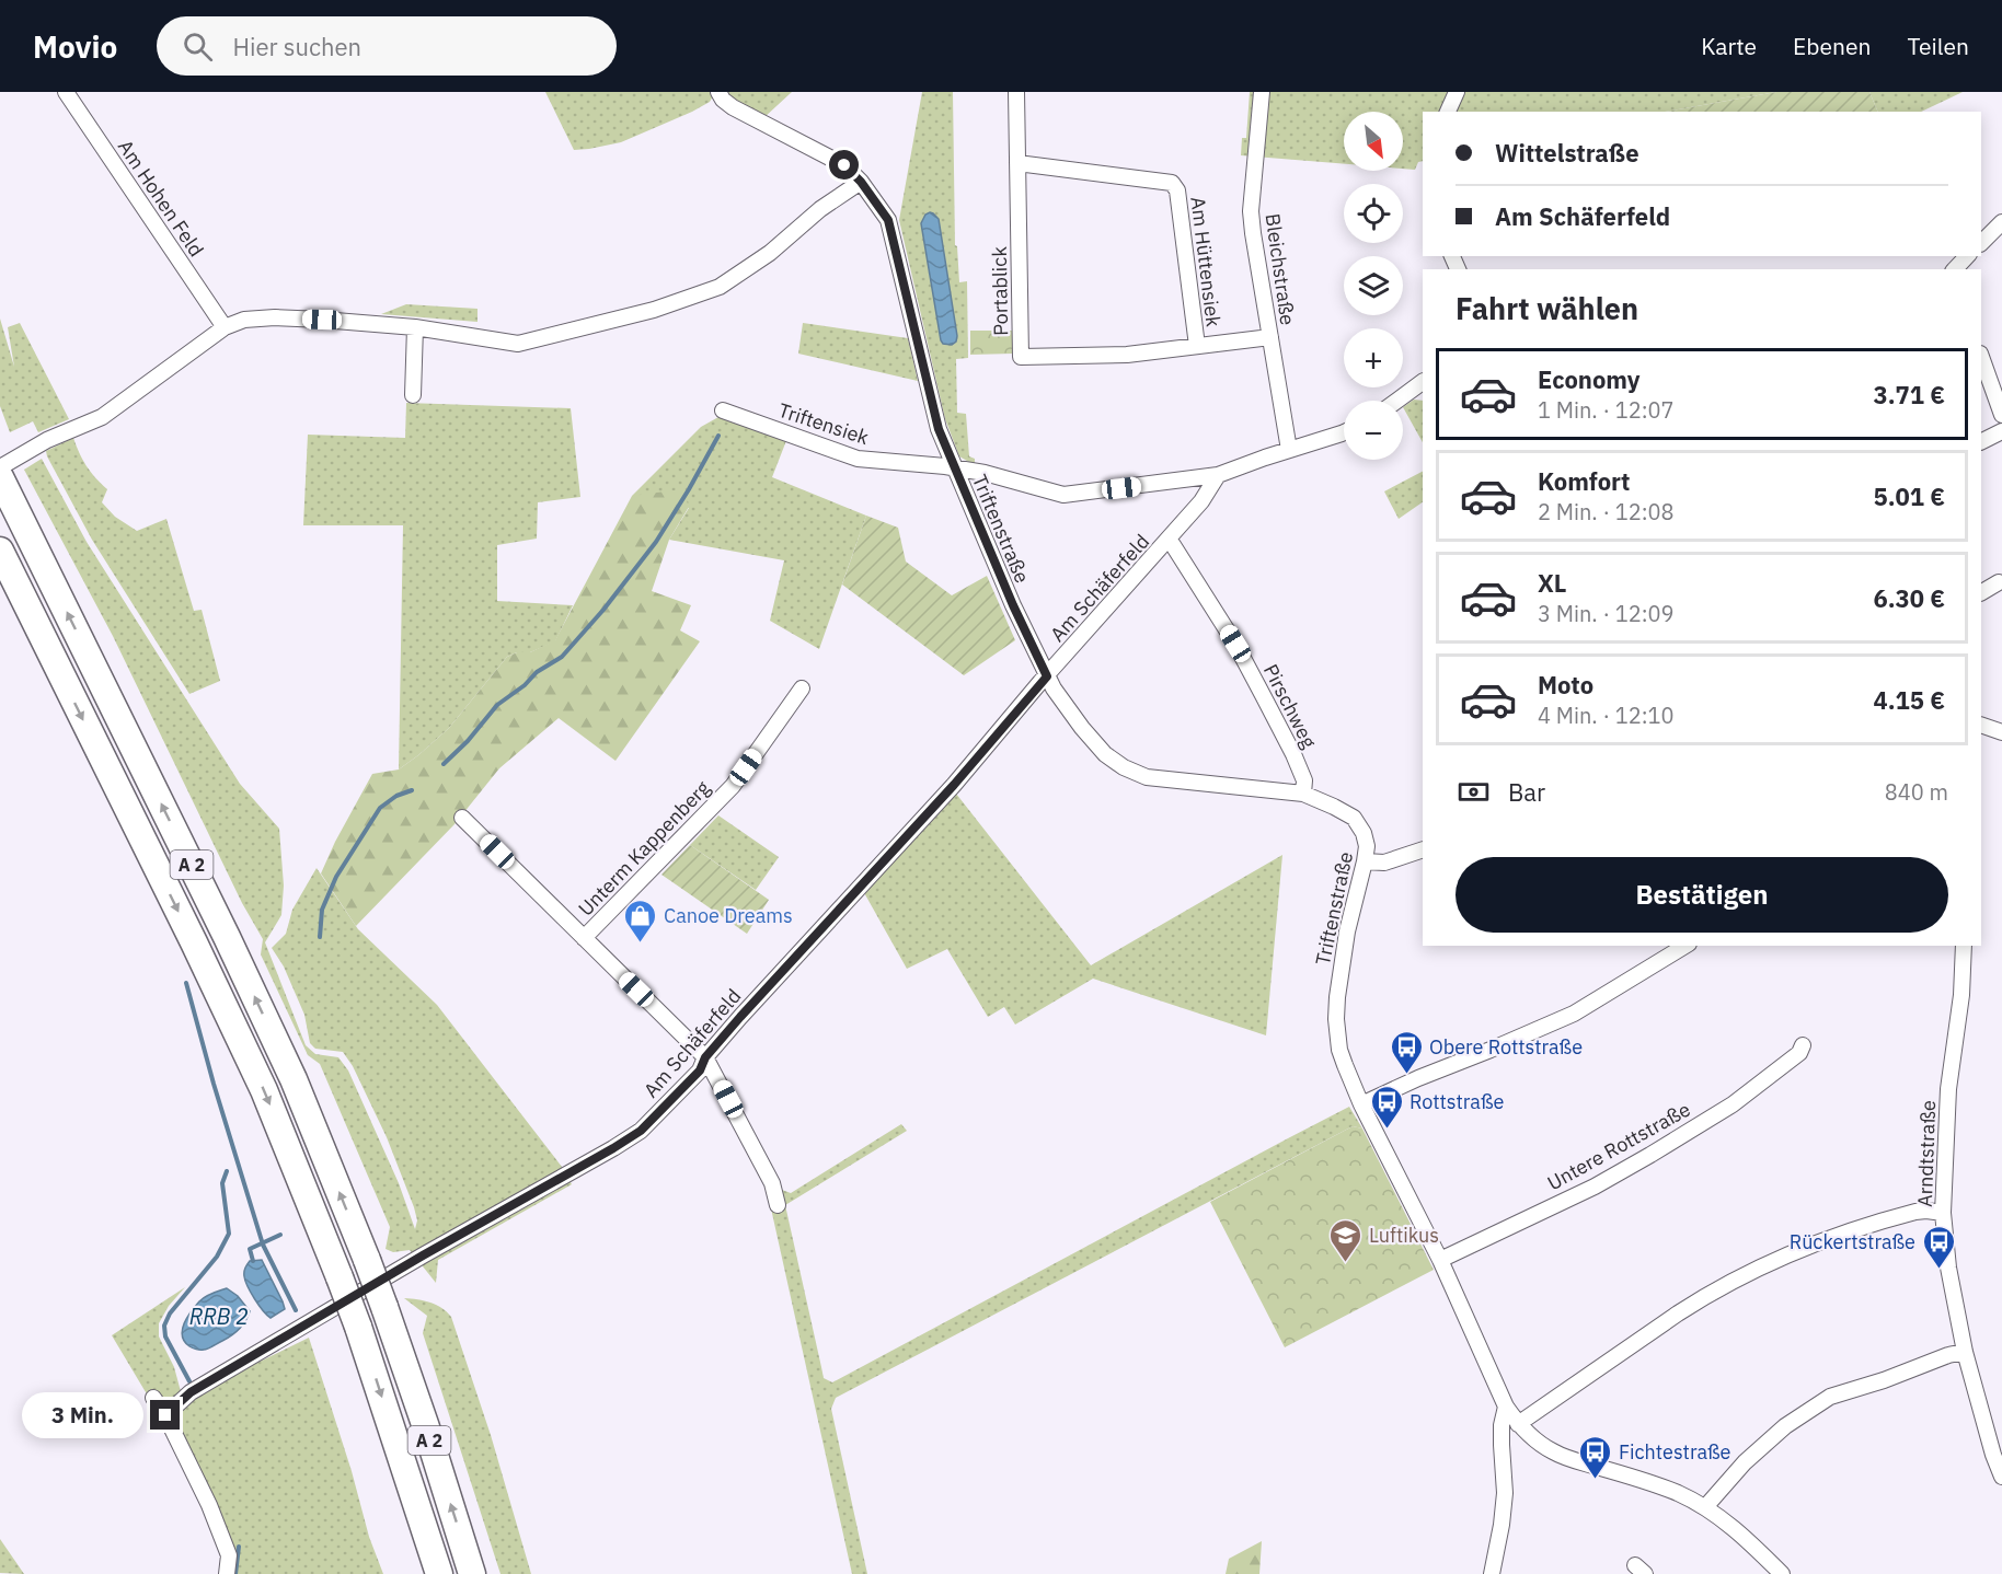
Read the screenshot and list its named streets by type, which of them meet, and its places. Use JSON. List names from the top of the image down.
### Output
{
  "streets": {
    "highway": ["A 2"],
    "street": [
      "Am Hohen Feld",
      "Am Hüttensiek",
      "Bleichstraße",
      "Portablick",
      "Triftensiek",
      "Triftenstraße",
      "Am Schäferfeld",
      "Pirschweg",
      "Unterm Kappenberg",
      "Untere Rottstraße",
      "Arndtstraße"
    ]
  },
  "crossings": [
    ["Am Hüttensiek", "Portablick"],
    ["Bleichstraße", "Portablick"],
    ["Bleichstraße", "Triftensiek"],
    ["Triftensiek", "Triftenstraße"],
    ["Triftensiek", "Am Schäferfeld"],
    ["Triftenstraße", "Am Schäferfeld"],
    ["Triftenstraße", "Pirschweg"],
    ["Triftenstraße", "Untere Rottstraße"],
    ["Am Schäferfeld", "Pirschweg"],
    ["Am Schäferfeld", "Unterm Kappenberg"]
  ],
  "water": ["RRB 2"],
  "places": {
    "shop": ["Canoe Dreams"],
    "bus stop": [
      "Obere Rottstraße",
      "Rottstraße",
      "Rückertstraße",
      "Fichtestraße"
    ],
    "school or university": ["Luftikus"]
  },
  "north": "bottom right",
  "page": {
    "header": "Movio",
    "search": "Hier suchen",
    "nav": ["Karte", "Ebenen", "Teilen"],
    "map_buttons": ["+", "−"],
    "banner": ["Wittelstraße", "Am Schäferfeld"],
    "heading": "Fahrt wählen",
    "list": [
      {
        "name": "Economy",
        "note": "1 Min. · 12:07",
        "value": "3.71 €"
      },
      {
        "name": "Komfort",
        "note": "2 Min. · 12:08",
        "value": "5.01 €"
      },
      {
        "name": "XL",
        "note": "3 Min. · 12:09",
        "value": "6.30 €"
      },
      {
        "name": "Moto",
        "note": "4 Min. · 12:10",
        "value": "4.15 €"
      }
    ],
    "pay": ["Bar", "840 m"],
    "buttons": "Bestätigen",
    "bubble": "3 Min."
  }
}
